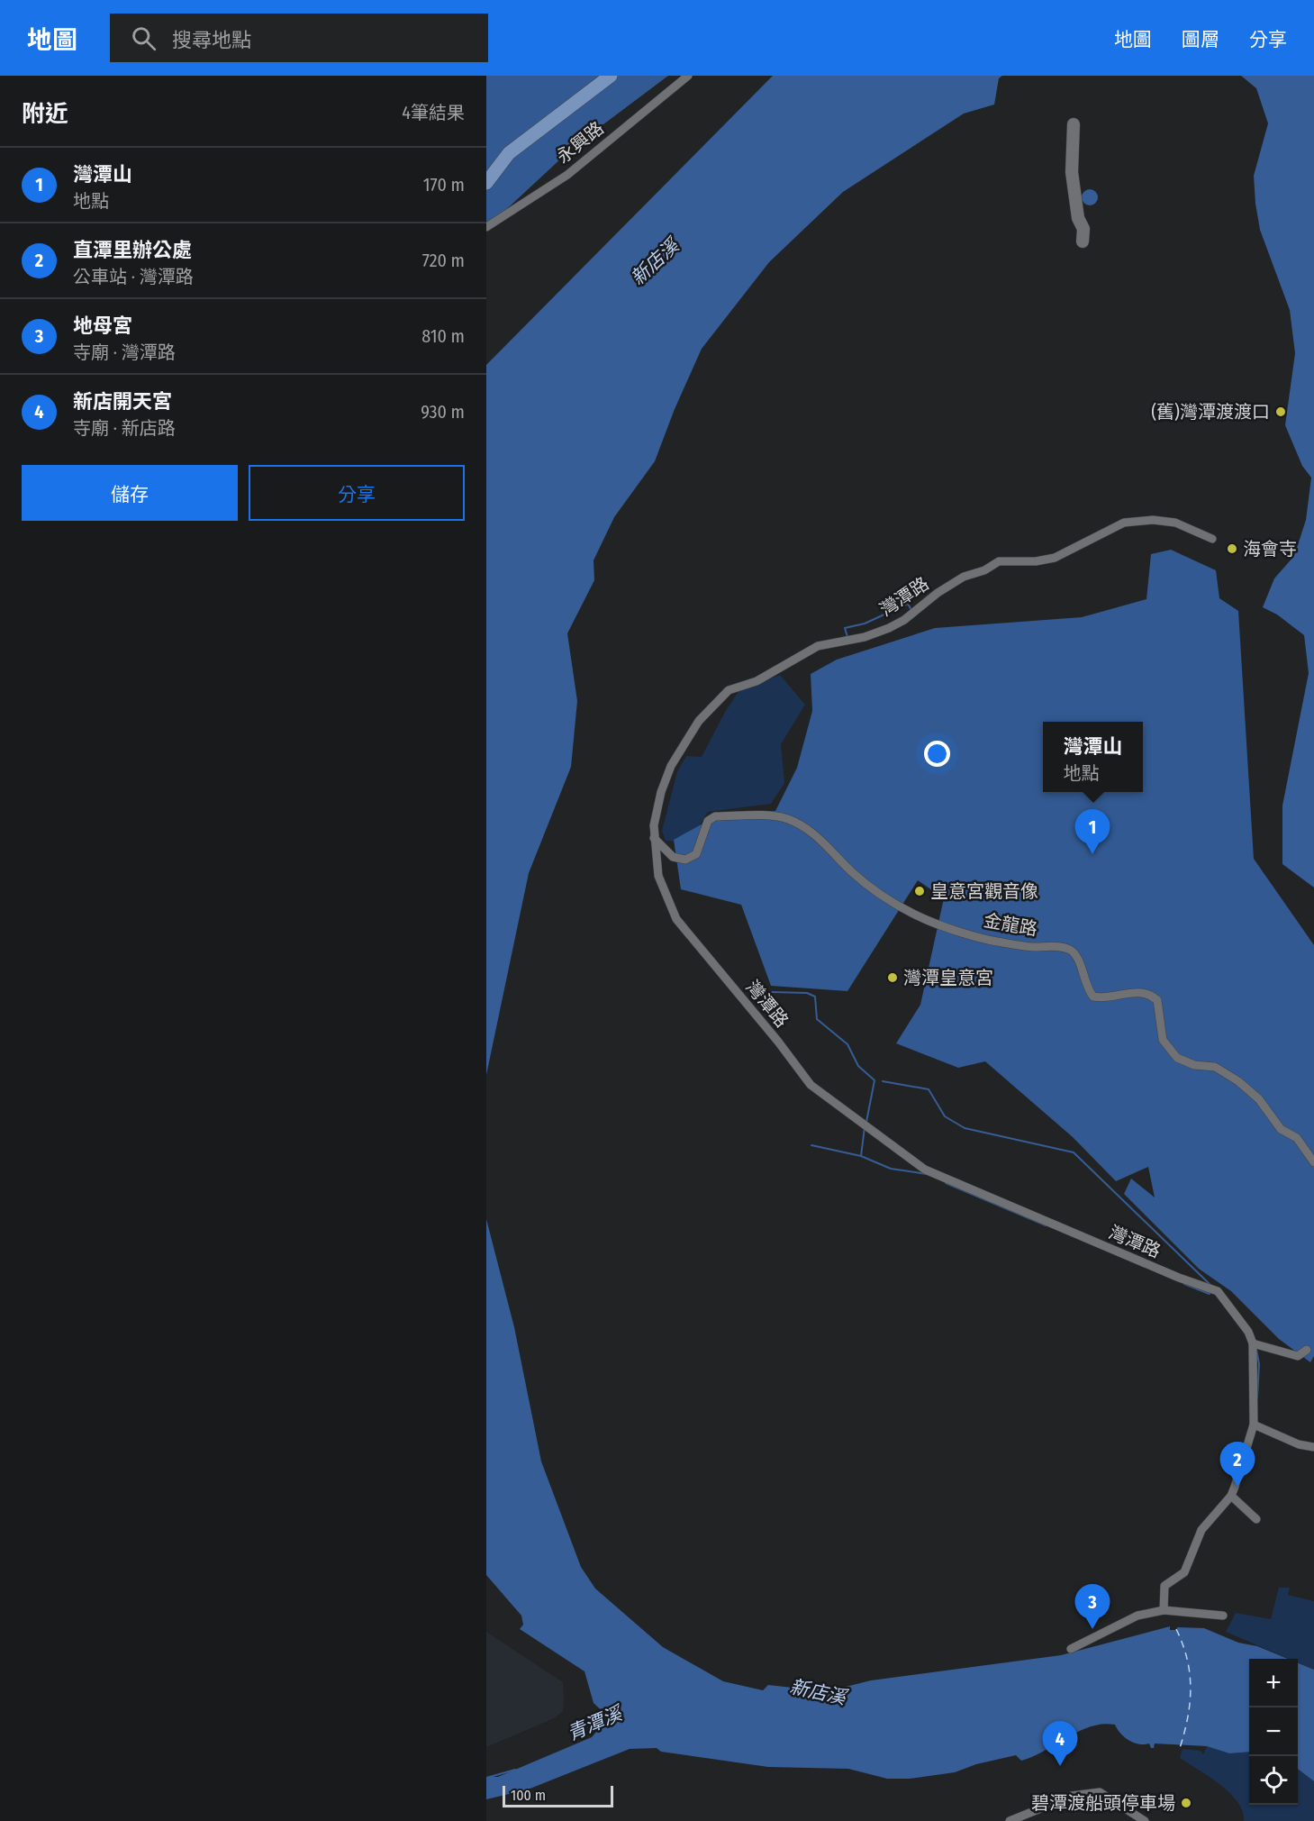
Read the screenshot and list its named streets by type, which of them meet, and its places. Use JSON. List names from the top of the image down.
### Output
{
  "streets": {
    "street": ["永興路", "灣潭路", "金龍路"]
  },
  "crossings": [
    ["灣潭路", "金龍路"]
  ],
  "water": ["新店溪", "青潭溪"],
  "places": [
    "(舊)灣潭渡渡口",
    "海會寺",
    "皇意宮觀音像",
    "灣潭皇意宮",
    "碧潭渡船頭停車場"
  ],
  "scale_bar": "100 m",
  "page": {
    "header": "地圖",
    "search": "搜尋地點",
    "nav": ["地圖", "圖層", "分享"],
    "heading": ["附近", "4筆結果"],
    "list": [
      {
        "mark": "1",
        "name": "灣潭山",
        "note": "地點",
        "value": "170 m"
      },
      {
        "mark": "2",
        "name": "直潭里辦公處",
        "note": "公車站 · 灣潭路",
        "value": "720 m"
      },
      {
        "mark": "3",
        "name": "地母宮",
        "note": "寺廟 · 灣潭路",
        "value": "810 m"
      },
      {
        "mark": "4",
        "name": "新店開天宮",
        "note": "寺廟 · 新店路",
        "value": "930 m"
      }
    ],
    "buttons": ["儲存", "分享"],
    "popup": ["灣潭山", "地點"],
    "pins": [
      "1",
      "2",
      "3",
      "4"
    ],
    "map_buttons": ["+", "−"],
    "scale": "100 m"
  }
}
